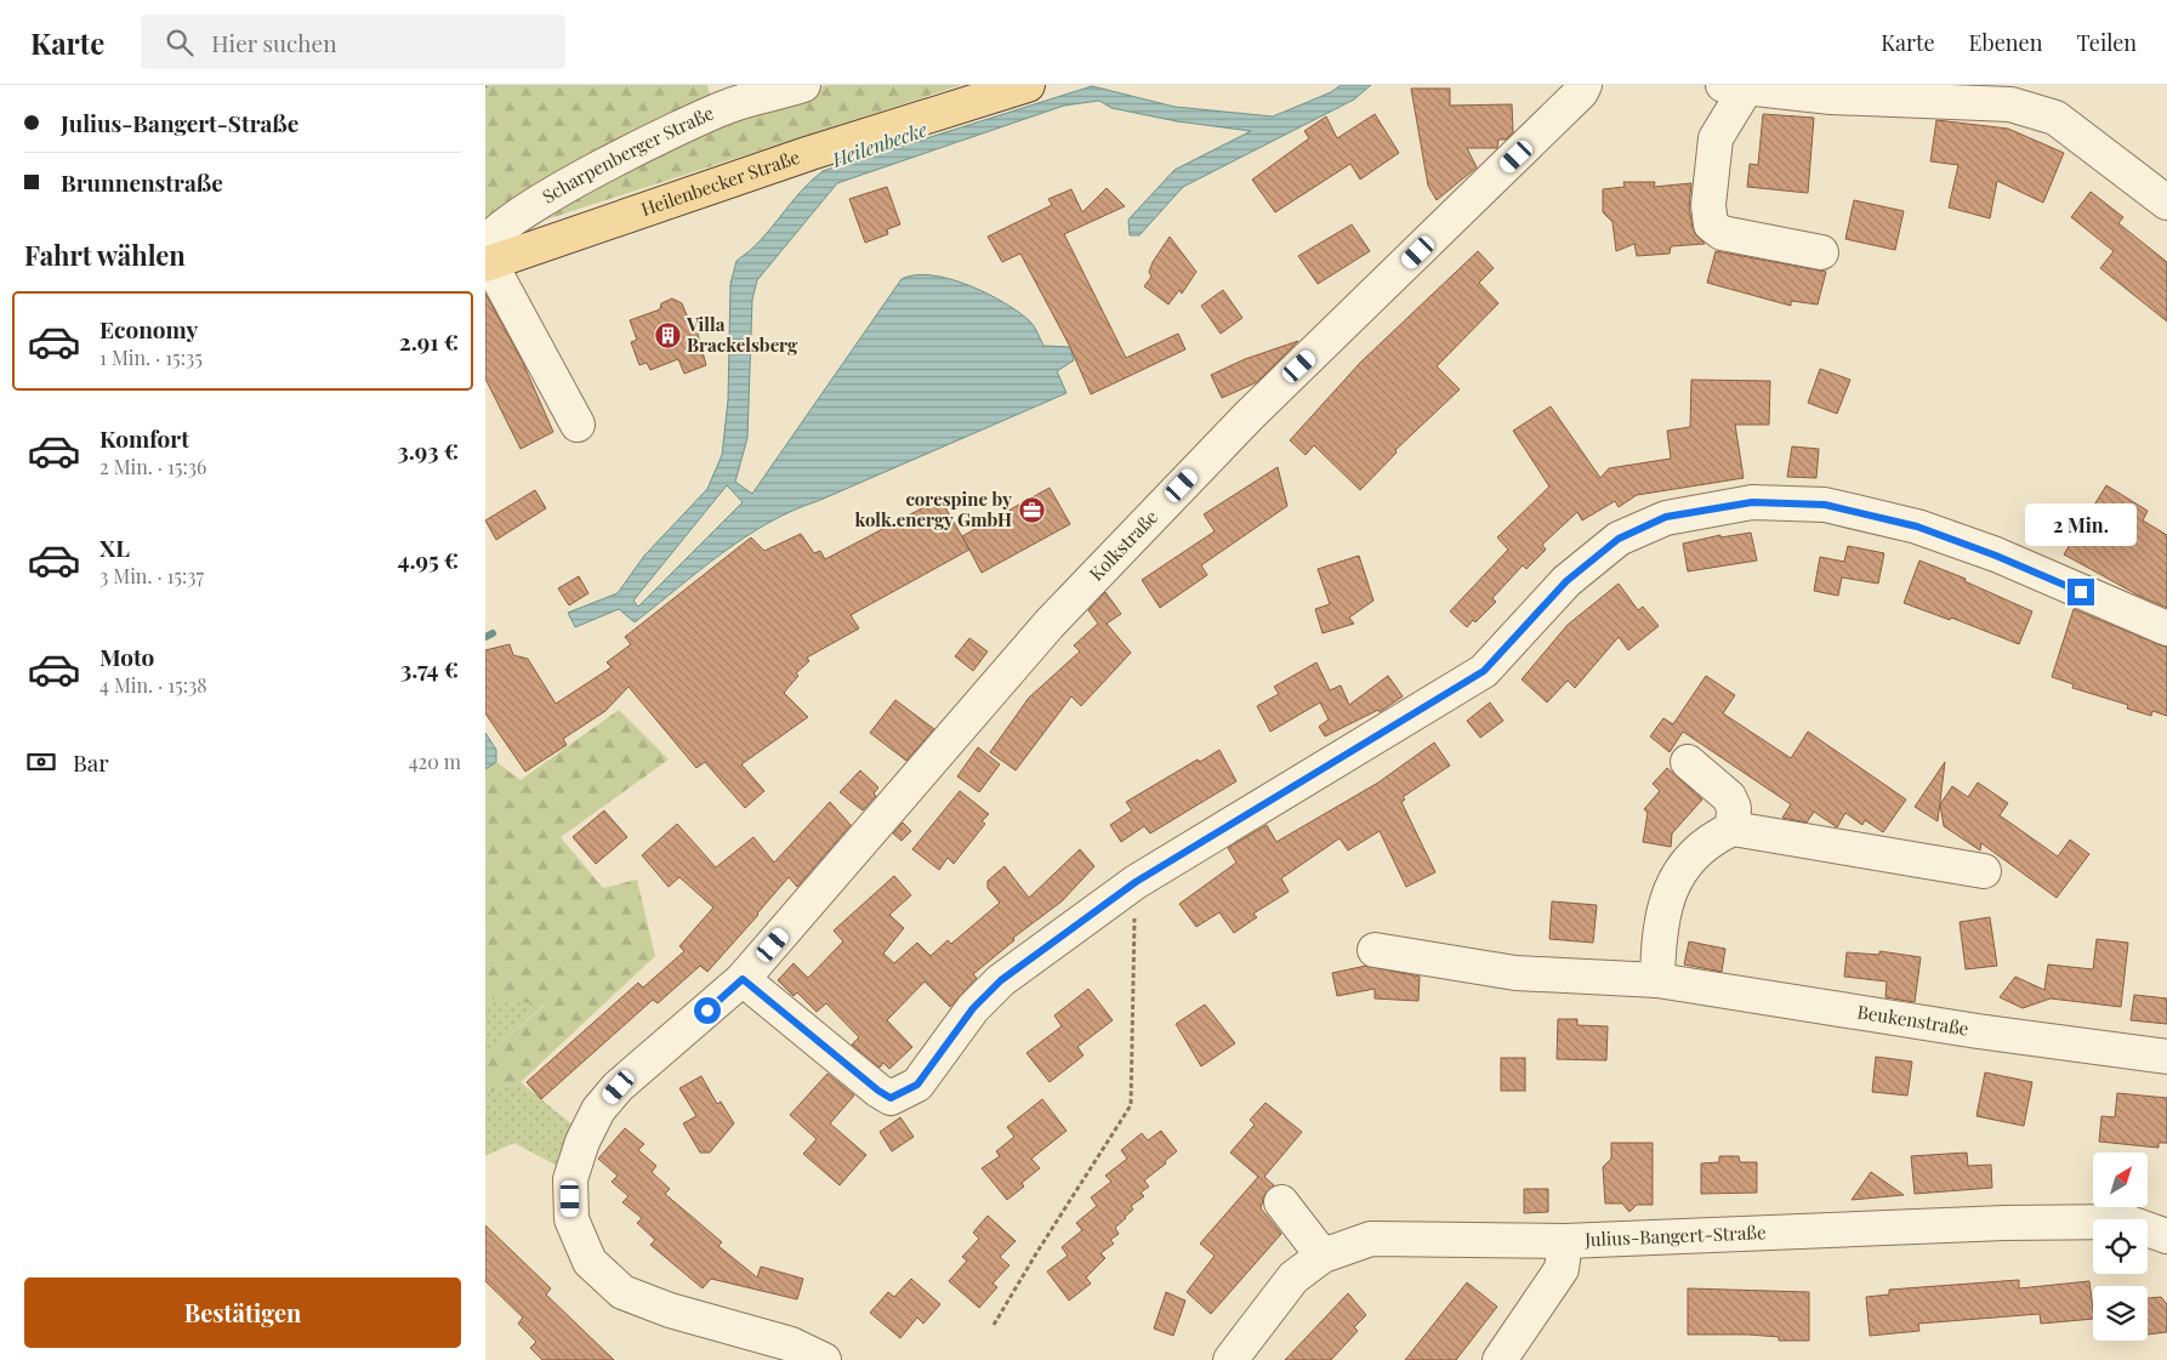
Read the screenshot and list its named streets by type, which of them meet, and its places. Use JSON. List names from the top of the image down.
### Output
{
  "streets": {
    "main road": ["Heilenbecker Straße"],
    "street": [
      "Scharpenberger Straße",
      "Kolkstraße",
      "Beukenstraße",
      "Julius-Bangert-Straße"
    ]
  },
  "crossings": [
    ["Scharpenberger Straße", "Heilenbecker Straße"]
  ],
  "water": ["Heilenbecke"],
  "places": {
    "building": ["Villa Brackelsberg"],
    "office": ["corespine by kolk.energy GmbH"]
  },
  "north": "top right",
  "page": {
    "header": "Karte",
    "search": "Hier suchen",
    "nav": ["Karte", "Ebenen", "Teilen"],
    "banner": ["Julius-Bangert-Straße", "Brunnenstraße"],
    "heading": "Fahrt wählen",
    "list": [
      {
        "name": "Economy",
        "note": "1 Min. · 15:35",
        "value": "2.91 €"
      },
      {
        "name": "Komfort",
        "note": "2 Min. · 15:36",
        "value": "3.93 €"
      },
      {
        "name": "XL",
        "note": "3 Min. · 15:37",
        "value": "4.95 €"
      },
      {
        "name": "Moto",
        "note": "4 Min. · 15:38",
        "value": "3.74 €"
      }
    ],
    "bubble": "2 Min.",
    "pay": ["Bar", "420 m"],
    "buttons": "Bestätigen"
  }
}
